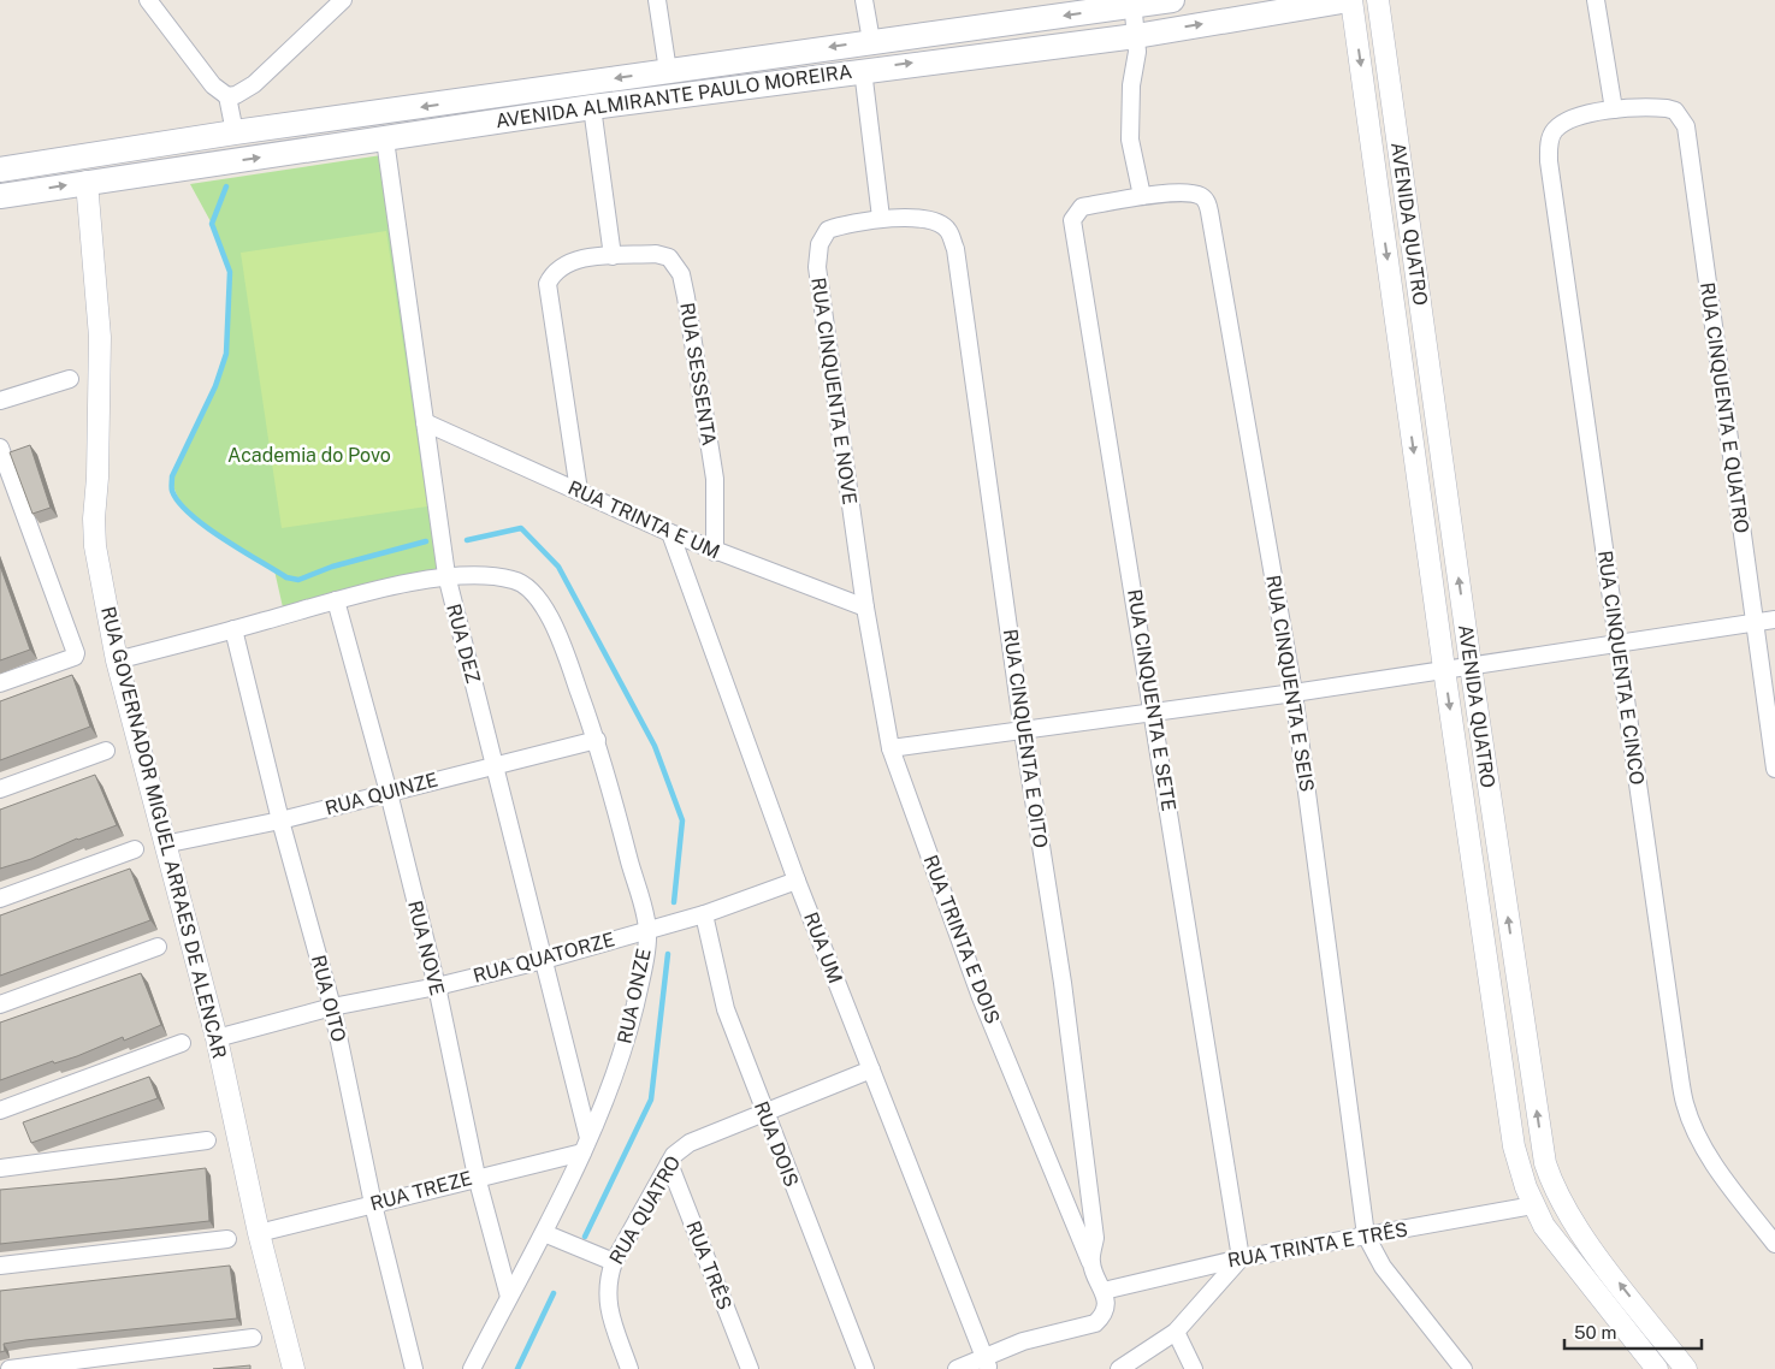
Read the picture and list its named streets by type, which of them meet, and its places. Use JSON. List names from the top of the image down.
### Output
{
  "streets": {
    "main road": ["AVENIDA ALMIRANTE PAULO MOREIRA"],
    "street": [
      "AVENIDA QUATRO",
      "RUA SESSENTA",
      "RUA CINQUENTA E NOVE",
      "RUA CINQUENTA E QUATRO",
      "RUA TRINTA E UM",
      "RUA DEZ",
      "RUA CINQUENTA E CINCO",
      "RUA CINQUENTA E SEIS",
      "RUA CINQUENTA E SETE",
      "RUA CINQUENTA E OITO",
      "RUA QUINZE",
      "RUA GOVERNADOR MIGUEL ARRAES DE ALENCAR",
      "RUA TRINTA E DOIS",
      "RUA NOVE",
      "RUA UM",
      "RUA QUATORZE",
      "RUA ONZE",
      "RUA OITO",
      "RUA DOIS",
      "RUA TREZE",
      "RUA QUATRO",
      "RUA TRINTA E TRÊS",
      "RUA TRÊS"
    ]
  },
  "crossings": [
    ["AVENIDA ALMIRANTE PAULO MOREIRA", "AVENIDA QUATRO"],
    ["AVENIDA ALMIRANTE PAULO MOREIRA", "RUA DEZ"],
    ["AVENIDA ALMIRANTE PAULO MOREIRA", "RUA GOVERNADOR MIGUEL ARRAES DE ALENCAR"],
    ["AVENIDA QUATRO", "RUA TRINTA E TRÊS"],
    ["RUA SESSENTA", "RUA TRINTA E UM"],
    ["RUA CINQUENTA E NOVE", "RUA TRINTA E UM"],
    ["RUA CINQUENTA E NOVE", "RUA CINQUENTA E OITO"],
    ["RUA CINQUENTA E NOVE", "RUA TRINTA E DOIS"],
    ["RUA CINQUENTA E QUATRO", "RUA CINQUENTA E CINCO"],
    ["RUA TRINTA E UM", "RUA DEZ"],
    ["RUA TRINTA E UM", "RUA TRINTA E DOIS"],
    ["RUA TRINTA E UM", "RUA UM"],
    ["RUA DEZ", "RUA QUINZE"],
    ["RUA DEZ", "RUA QUATORZE"],
    ["RUA DEZ", "RUA ONZE"],
    ["RUA DEZ", "RUA TREZE"],
    ["RUA CINQUENTA E SEIS", "RUA CINQUENTA E SETE"],
    ["RUA CINQUENTA E SEIS", "RUA TRINTA E TRÊS"],
    ["RUA CINQUENTA E SETE", "RUA TRINTA E TRÊS"],
    ["RUA CINQUENTA E OITO", "RUA TRINTA E DOIS"],
    ["RUA QUINZE", "RUA GOVERNADOR MIGUEL ARRAES DE ALENCAR"],
    ["RUA QUINZE", "RUA NOVE"],
    ["RUA QUINZE", "RUA ONZE"],
    ["RUA QUINZE", "RUA OITO"],
    ["RUA GOVERNADOR MIGUEL ARRAES DE ALENCAR", "RUA QUATORZE"],
    ["RUA GOVERNADOR MIGUEL ARRAES DE ALENCAR", "RUA TREZE"],
    ["RUA NOVE", "RUA QUATORZE"],
    ["RUA NOVE", "RUA ONZE"],
    ["RUA NOVE", "RUA TREZE"],
    ["RUA UM", "RUA QUATORZE"],
    ["RUA QUATORZE", "RUA ONZE"],
    ["RUA QUATORZE", "RUA OITO"],
    ["RUA QUATORZE", "RUA DOIS"],
    ["RUA ONZE", "RUA TREZE"],
    ["RUA OITO", "RUA TREZE"],
    ["RUA DOIS", "RUA QUATRO"],
    ["RUA QUATRO", "RUA TRÊS"]
  ],
  "parks": ["Academia do Povo"],
  "scale_bar": "50 m"
}
